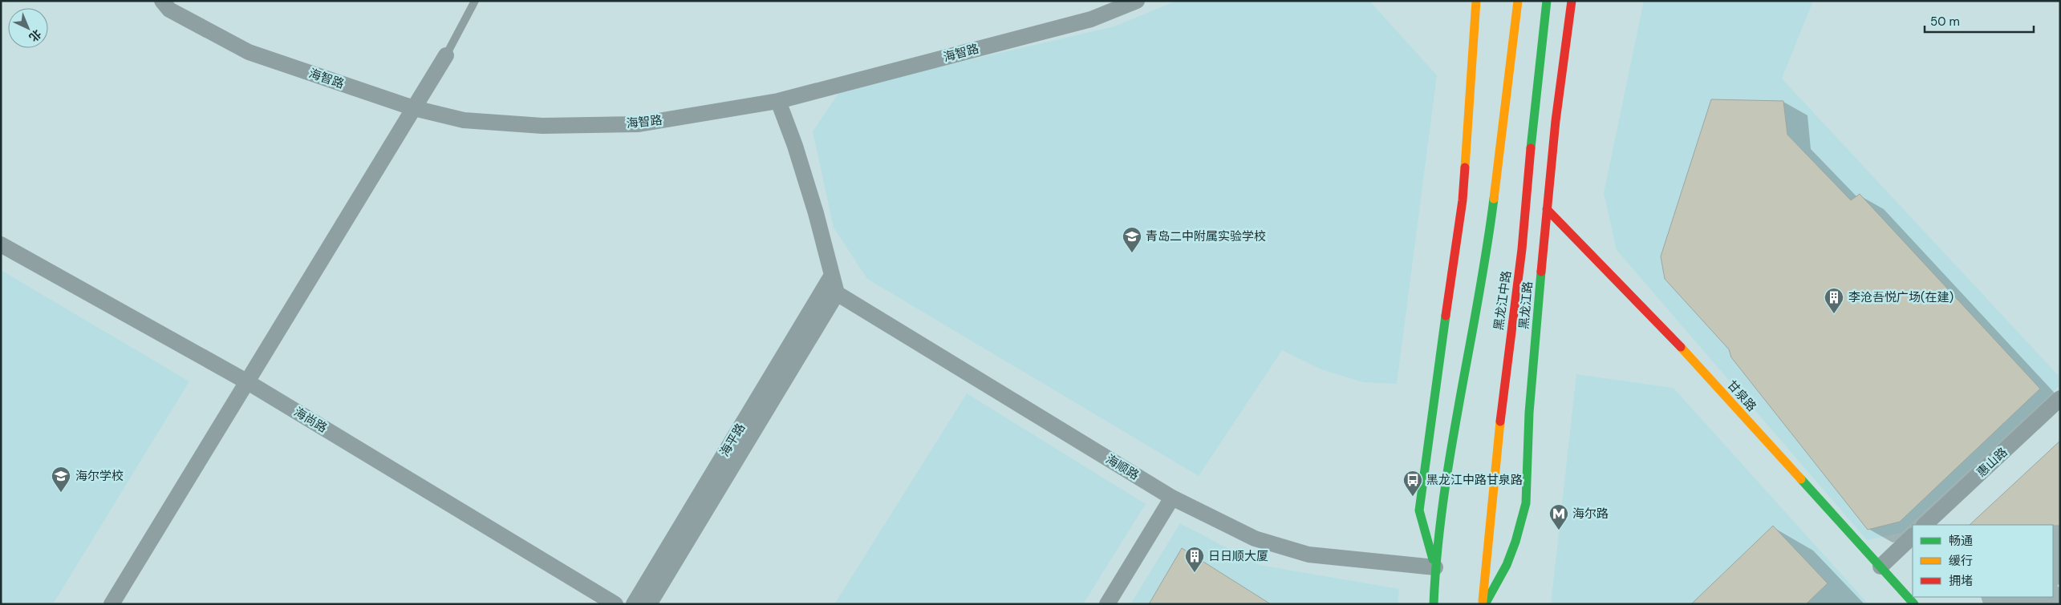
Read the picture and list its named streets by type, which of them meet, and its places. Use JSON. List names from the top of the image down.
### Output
{
  "streets": {
    "main road": ["黑龙江中路", "黑龙江路", "甘泉路"],
    "street": [
      "海智路",
      "海尚路",
      "海平路",
      "惠山路",
      "海顺路"
    ]
  },
  "crossings": [
    ["黑龙江中路", "黑龙江路"],
    ["黑龙江中路", "海顺路"],
    ["黑龙江路", "甘泉路"],
    ["海平路", "海顺路"]
  ],
  "places": {
    "school or university": ["青岛二中附属实验学校", "海尔学校"],
    "building": ["李沧吾悦广场(在建)", "日日顺大厦"],
    "bus stop": ["黑龙江中路甘泉路"],
    "metro station": ["海尔路"]
  },
  "legend": ["畅通", "缓行", "拥堵"],
  "scale_bar": "50 m",
  "north": "bottom right"
}
